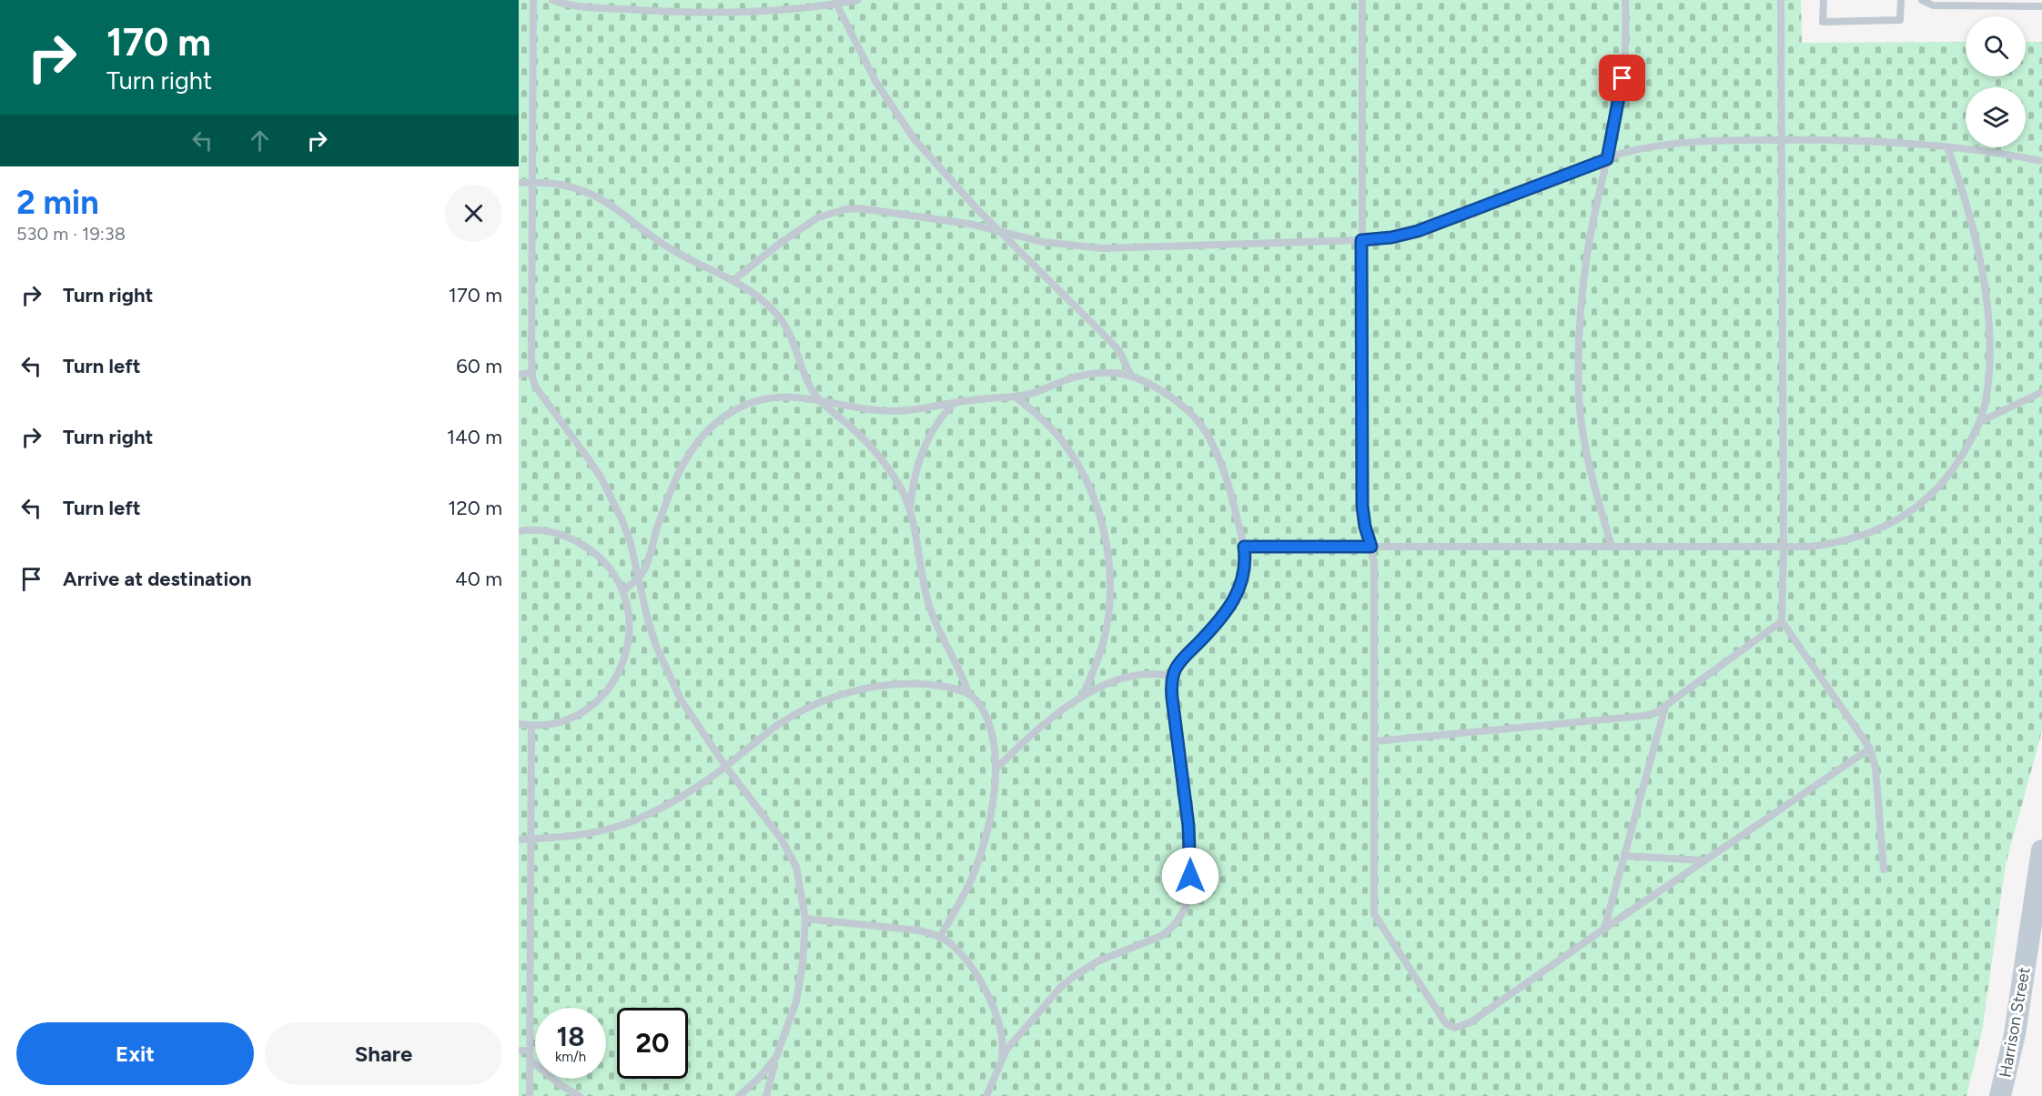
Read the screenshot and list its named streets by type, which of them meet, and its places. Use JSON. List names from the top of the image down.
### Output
{
  "streets": {
    "main road": ["Harrison Street"]
  },
  "page": {
    "turn": ["170 m", "Turn right"],
    "heading": ["2 min", "530 m · 19:38"],
    "list": [
      {
        "name": "Turn right",
        "value": "170 m"
      },
      {
        "name": "Turn left",
        "value": "60 m"
      },
      {
        "name": "Turn right",
        "value": "140 m"
      },
      {
        "name": "Turn left",
        "value": "120 m"
      },
      {
        "name": "Arrive at destination",
        "value": "40 m"
      }
    ],
    "speed": "18 km/h",
    "limit": "20",
    "buttons": ["Exit", "Share"]
  }
}
